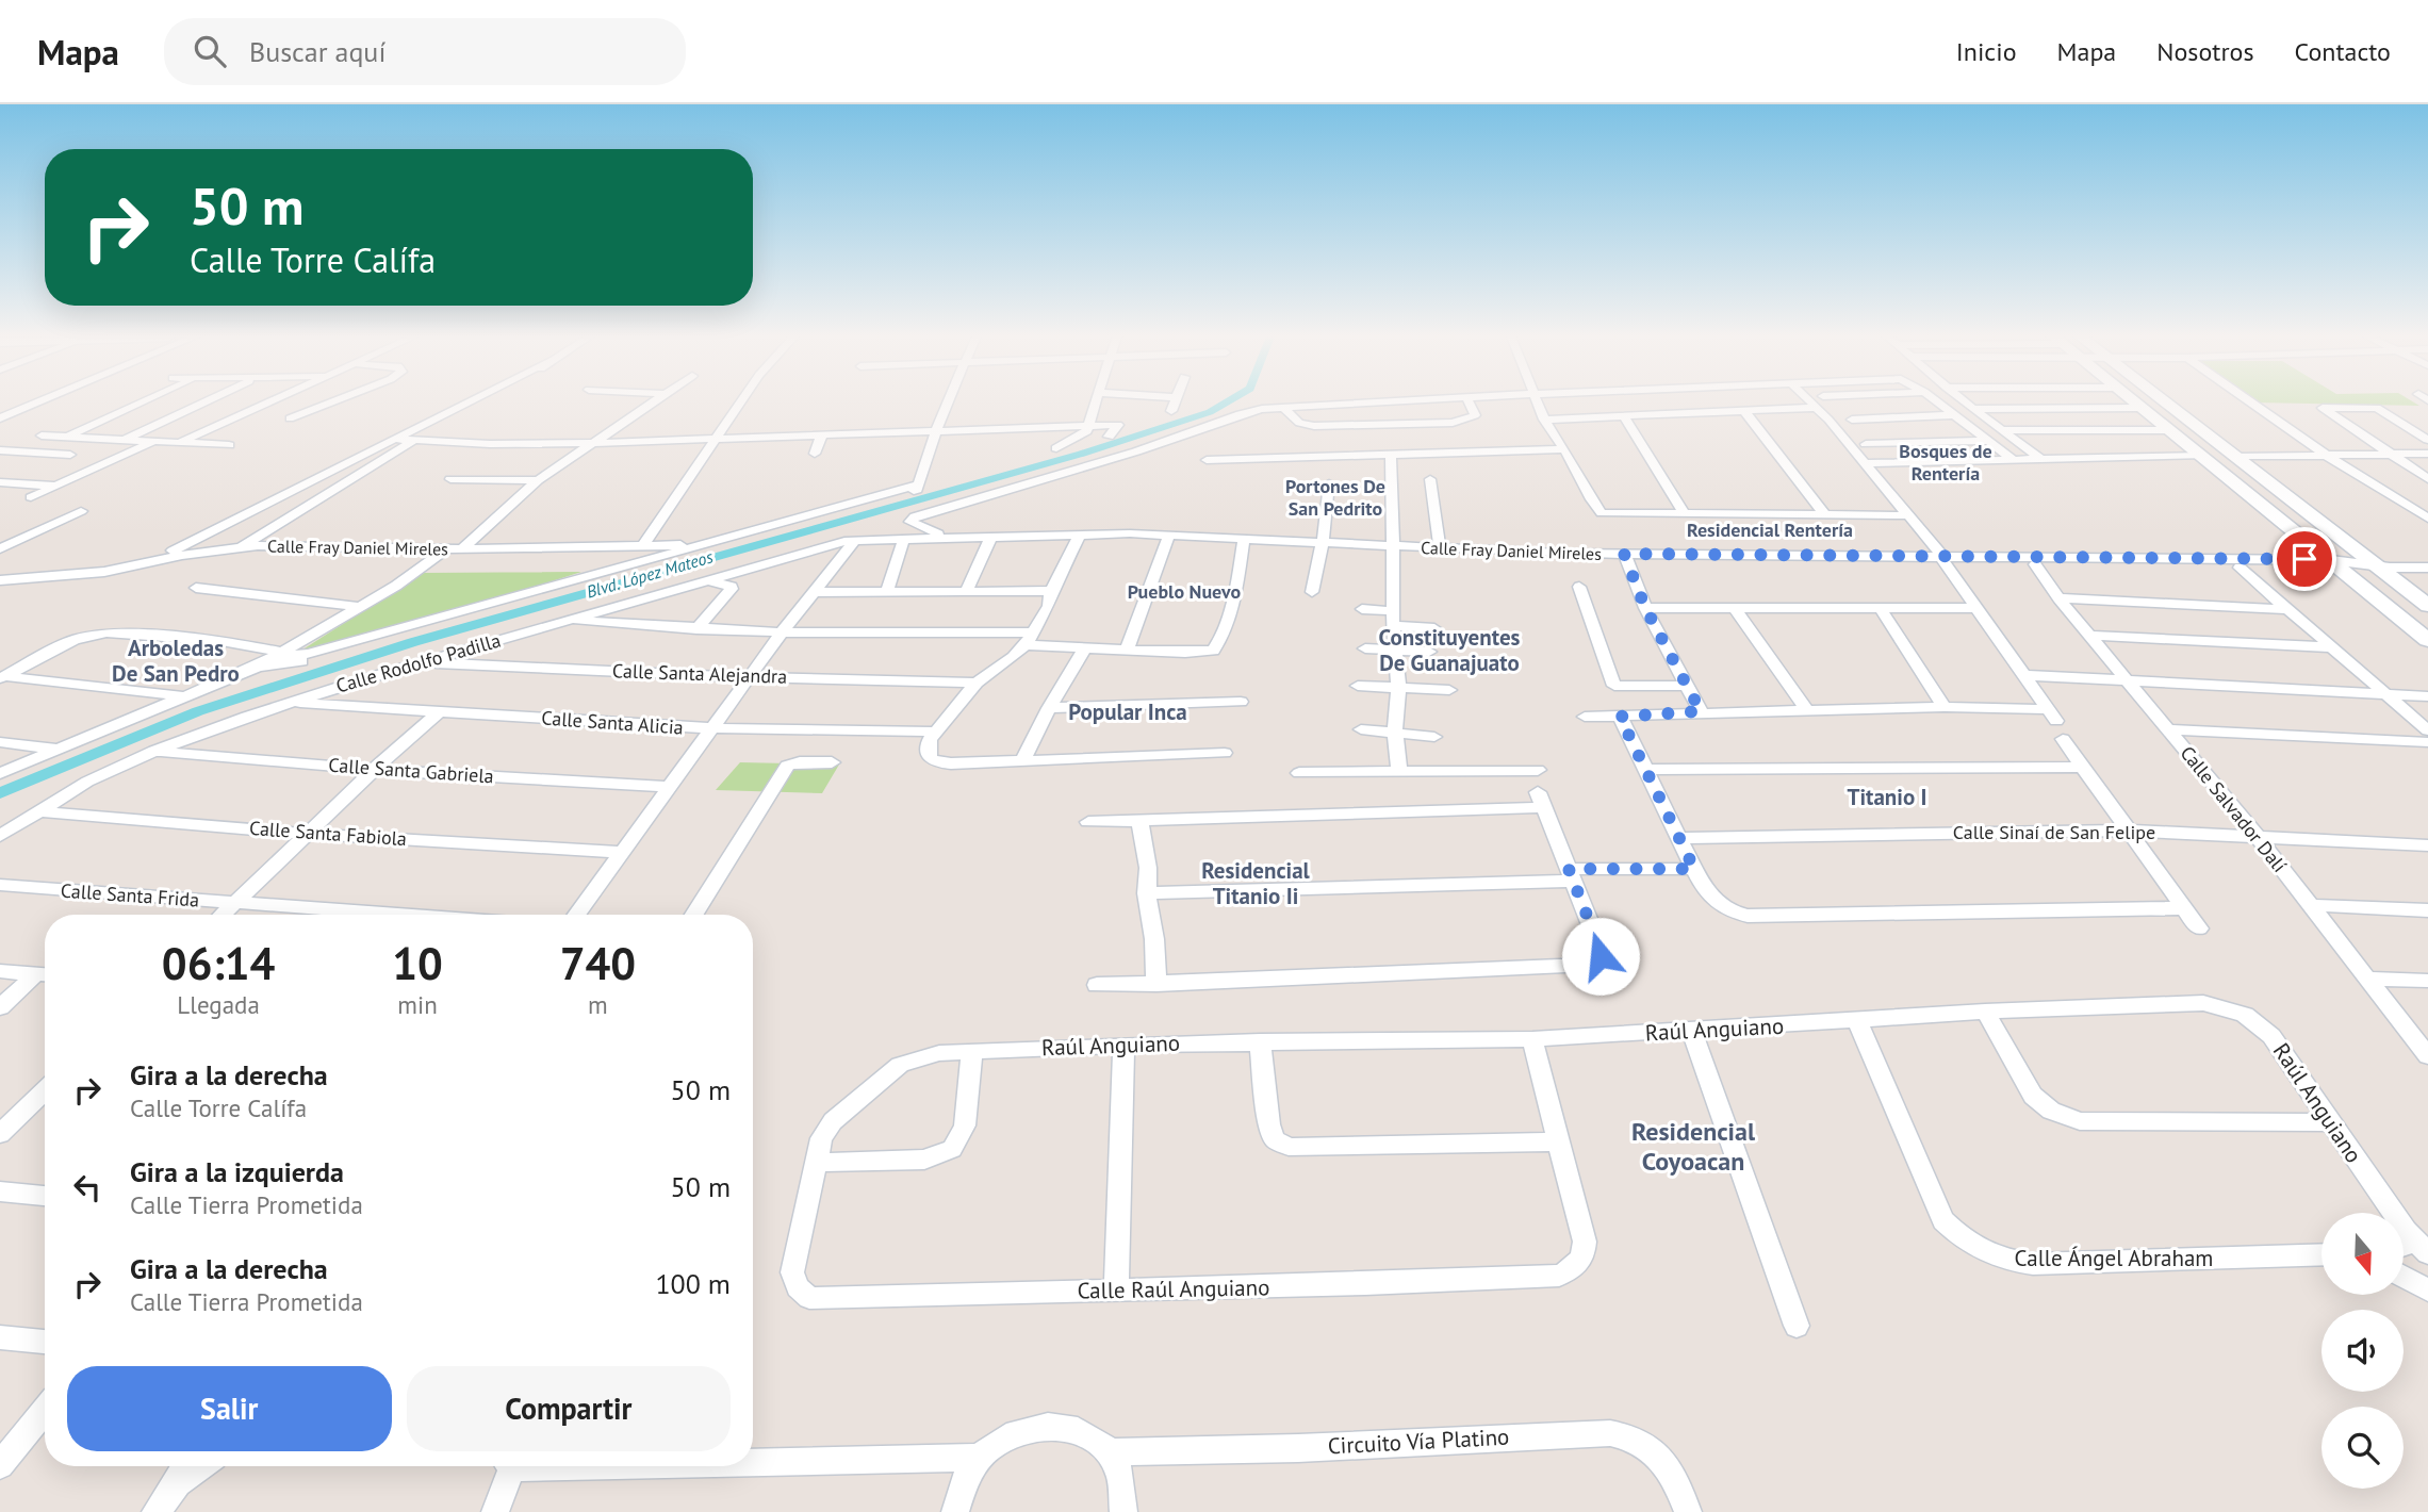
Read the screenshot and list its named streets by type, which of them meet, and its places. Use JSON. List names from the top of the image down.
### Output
{
  "streets": {
    "street": [
      "Calle Fray Daniel Mireles",
      "Calle Rodolfo Padilla",
      "Calle Santa Alejandra",
      "Calle Santa Alicia",
      "Calle Santa Gabriela",
      "Calle Salvador Dalí",
      "Calle Sinaí de San Felipe",
      "Calle Santa Fabiola",
      "Calle Santa Frida",
      "Raúl Anguiano",
      "Calle Ángel Abraham",
      "Calle Raúl Anguiano",
      "Circuito Vía Platino"
    ]
  },
  "crossings": [
    ["Calle Fray Daniel Mireles", "Calle Rodolfo Padilla"],
    ["Calle Fray Daniel Mireles", "Calle Salvador Dalí"],
    ["Calle Rodolfo Padilla", "Calle Santa Alejandra"],
    ["Calle Rodolfo Padilla", "Calle Santa Alicia"],
    ["Calle Rodolfo Padilla", "Calle Santa Gabriela"],
    ["Calle Rodolfo Padilla", "Calle Santa Fabiola"],
    ["Calle Salvador Dalí", "Calle Sinaí de San Felipe"],
    ["Raúl Anguiano", "Calle Ángel Abraham"],
    ["Raúl Anguiano", "Calle Raúl Anguiano"]
  ],
  "districts": [
    "Bosques de Rentería",
    "Portones De San Pedrito",
    "Residencial Rentería",
    "Pueblo Nuevo",
    "Constituyentes De Guanajuato",
    "Arboledas De San Pedro",
    "Popular Inca",
    "Titanio I",
    "Residencial Titanio Ii",
    "Residencial Coyoacan"
  ],
  "water": ["Blvd. López Mateos"],
  "north": "bottom",
  "page": {
    "header": "Mapa",
    "search": "Buscar aquí",
    "nav": [
      "Inicio",
      "Mapa",
      "Nosotros",
      "Contacto"
    ],
    "turn": ["50 m", "Calle Torre Calífa"],
    "eta": [
      "06:14",
      "Llegada",
      "10",
      "min",
      "740",
      "m"
    ],
    "list": [
      {
        "name": "Gira a la derecha",
        "note": "Calle Torre Calífa",
        "value": "50 m"
      },
      {
        "name": "Gira a la izquierda",
        "note": "Calle Tierra Prometida",
        "value": "50 m"
      },
      {
        "name": "Gira a la derecha",
        "note": "Calle Tierra Prometida",
        "value": "100 m"
      }
    ],
    "buttons": ["Salir", "Compartir"]
  }
}
